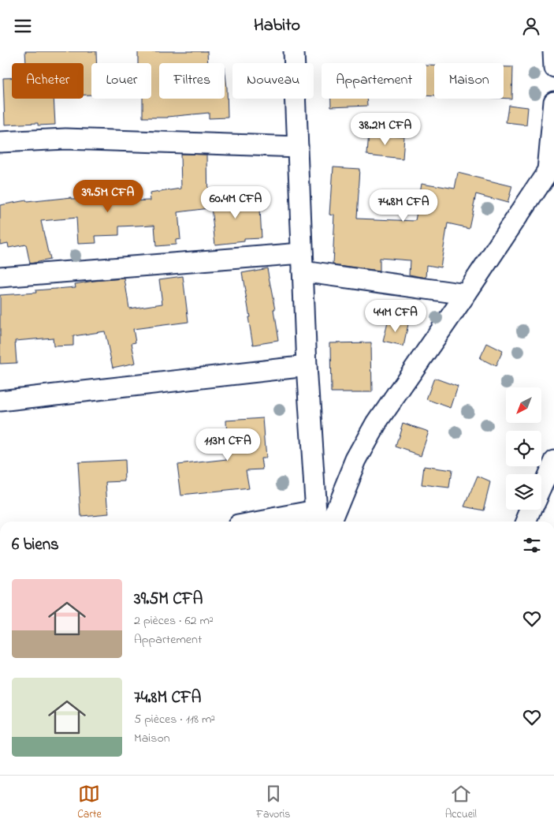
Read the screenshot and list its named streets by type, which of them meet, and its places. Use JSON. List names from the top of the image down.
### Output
{
  "north": "bottom left",
  "page": {
    "header": "Habito",
    "chip": [
      "Acheter",
      "Louer",
      "Filtres",
      "Nouveau",
      "Appartement",
      "Maison"
    ],
    "price": [
      "38.2M CFA",
      "39.5M CFA",
      "60.4M CFA",
      "74.8M CFA",
      "44M CFA",
      "113M CFA"
    ],
    "heading": "6 biens",
    "list": [
      {
        "name": "39.5M CFA",
        "note": "2 pièces · 62 m² · Appartement"
      },
      {
        "name": "74.8M CFA",
        "note": "5 pièces · 118 m² · Maison"
      }
    ],
    "tabs": ["Carte", "Favoris", "Accueil"]
  }
}
